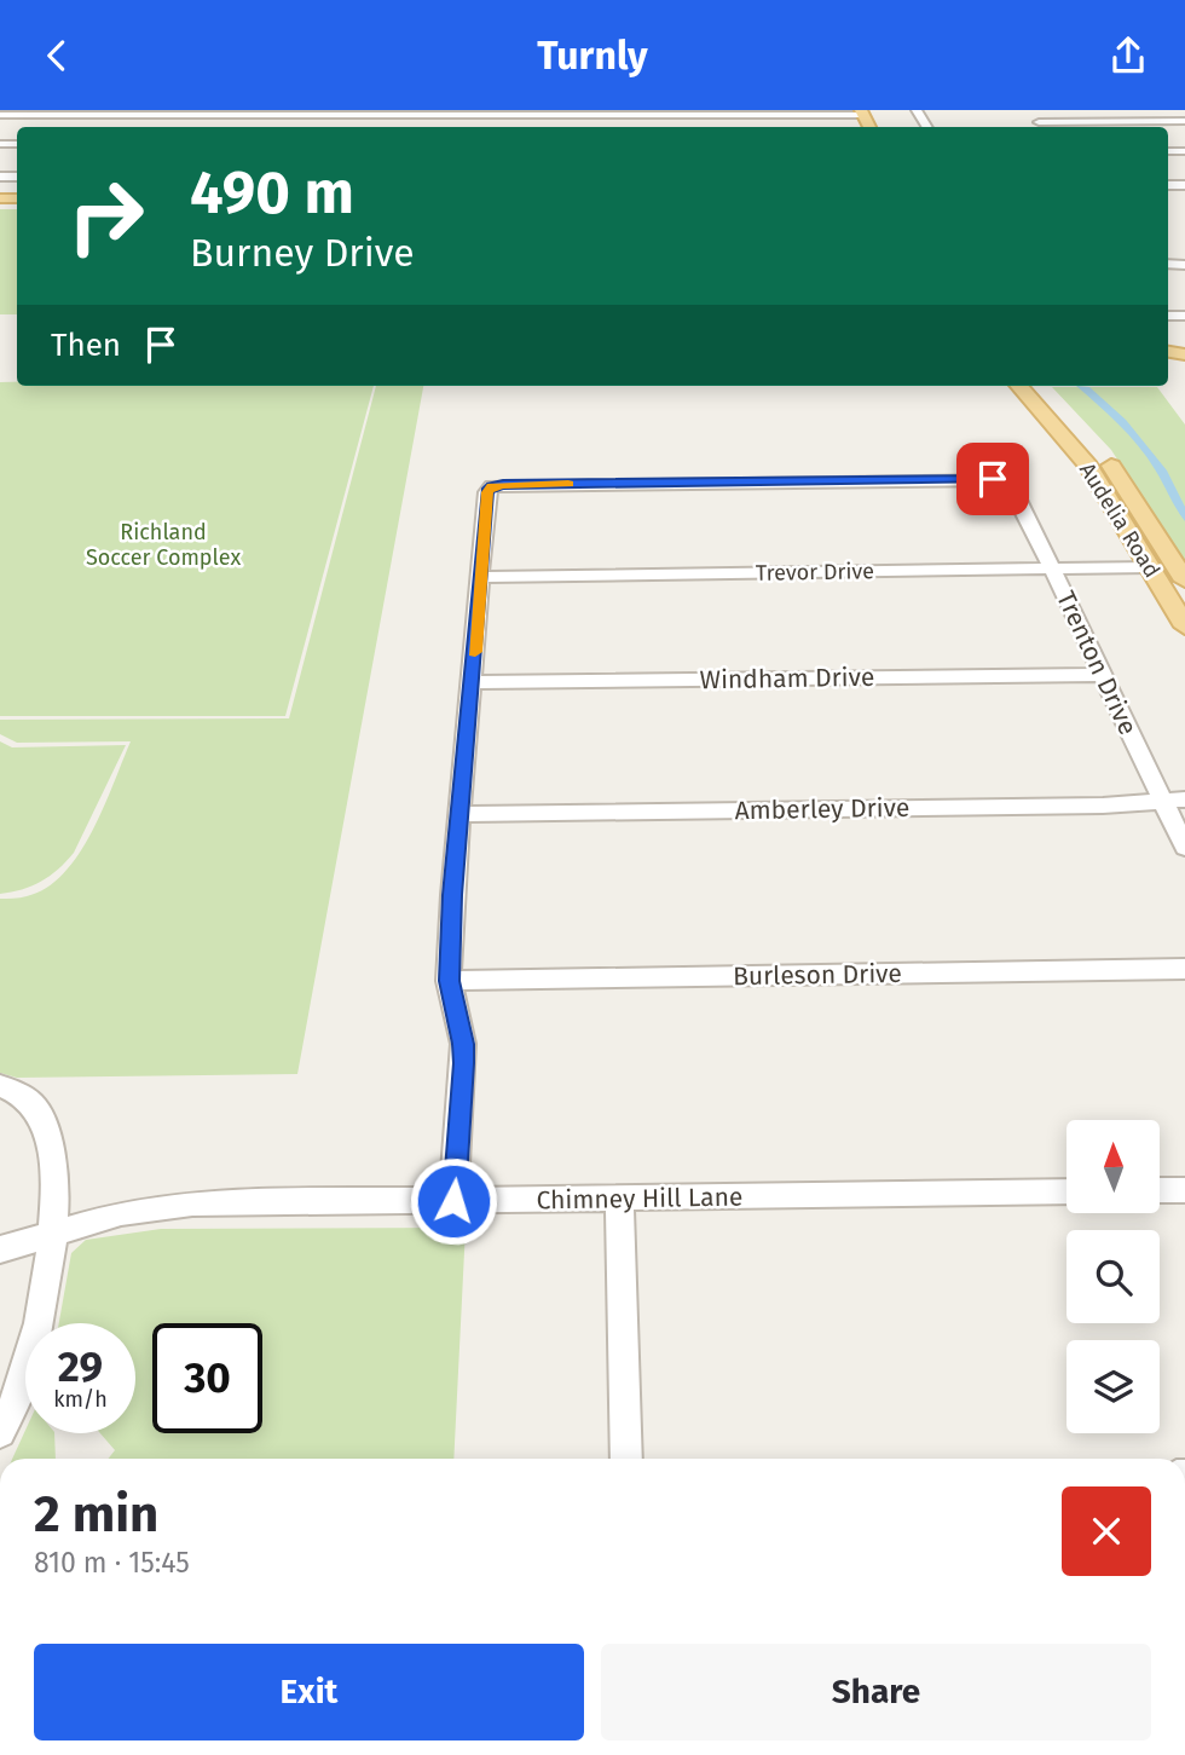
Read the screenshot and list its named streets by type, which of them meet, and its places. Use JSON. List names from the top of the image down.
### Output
{
  "streets": {
    "main road": ["Audelia Road"],
    "street": [
      "Trevor Drive",
      "Trenton Drive",
      "Windham Drive",
      "Amberley Drive",
      "Burleson Drive",
      "Chimney Hill Lane"
    ]
  },
  "crossings": [
    ["Audelia Road", "Trevor Drive"],
    ["Trevor Drive", "Trenton Drive"],
    ["Trenton Drive", "Windham Drive"],
    ["Trenton Drive", "Amberley Drive"]
  ],
  "parks": ["Richland Soccer Complex"],
  "north": "top",
  "page": {
    "header": "Turnly",
    "turn": ["490 m", "Burney Drive"],
    "then": "Then",
    "speed": "29 km/h",
    "limit": "30",
    "heading": ["2 min", "810 m · 15:45"],
    "buttons": ["Exit", "Share"]
  }
}
